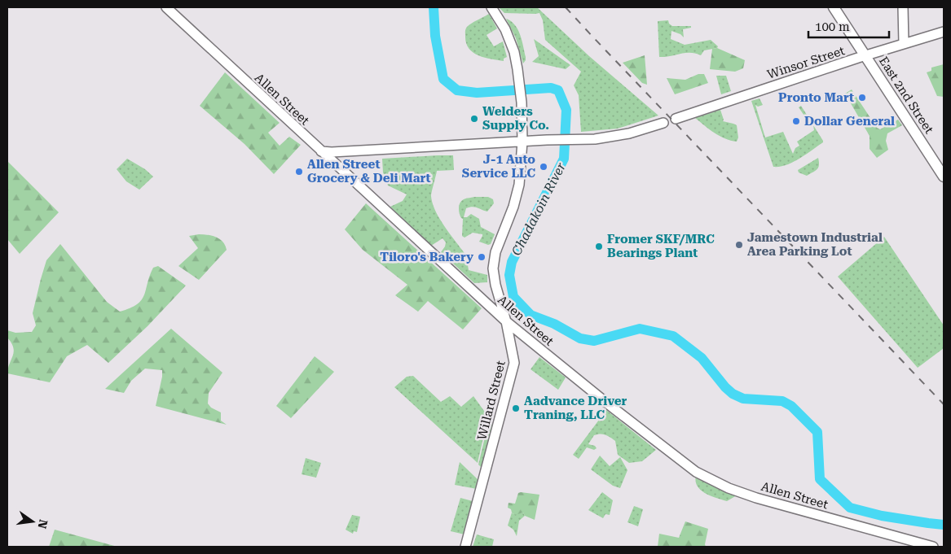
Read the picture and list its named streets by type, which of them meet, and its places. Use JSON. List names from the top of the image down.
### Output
{
  "streets": {
    "main road": ["East 2nd Street"],
    "street": ["Winsor Street", "Allen Street", "Willard Street"]
  },
  "crossings": [
    ["Winsor Street", "East 2nd Street"],
    ["Allen Street", "Willard Street"]
  ],
  "water": ["Chadakoin River"],
  "places": [
    "Pronto Mart",
    "Welders Supply Co.",
    "Dollar General",
    "J-1 Auto Service LLC",
    "Allen Street Grocery & Deli Mart",
    "Jamestown Industrial Area Parking Lot",
    "Fromer SKF/MRC Bearings Plant",
    "Tiloro's Bakery",
    "Aadvance Driver Traning, LLC"
  ],
  "scale_bar": "100 m",
  "north": "right"
}
